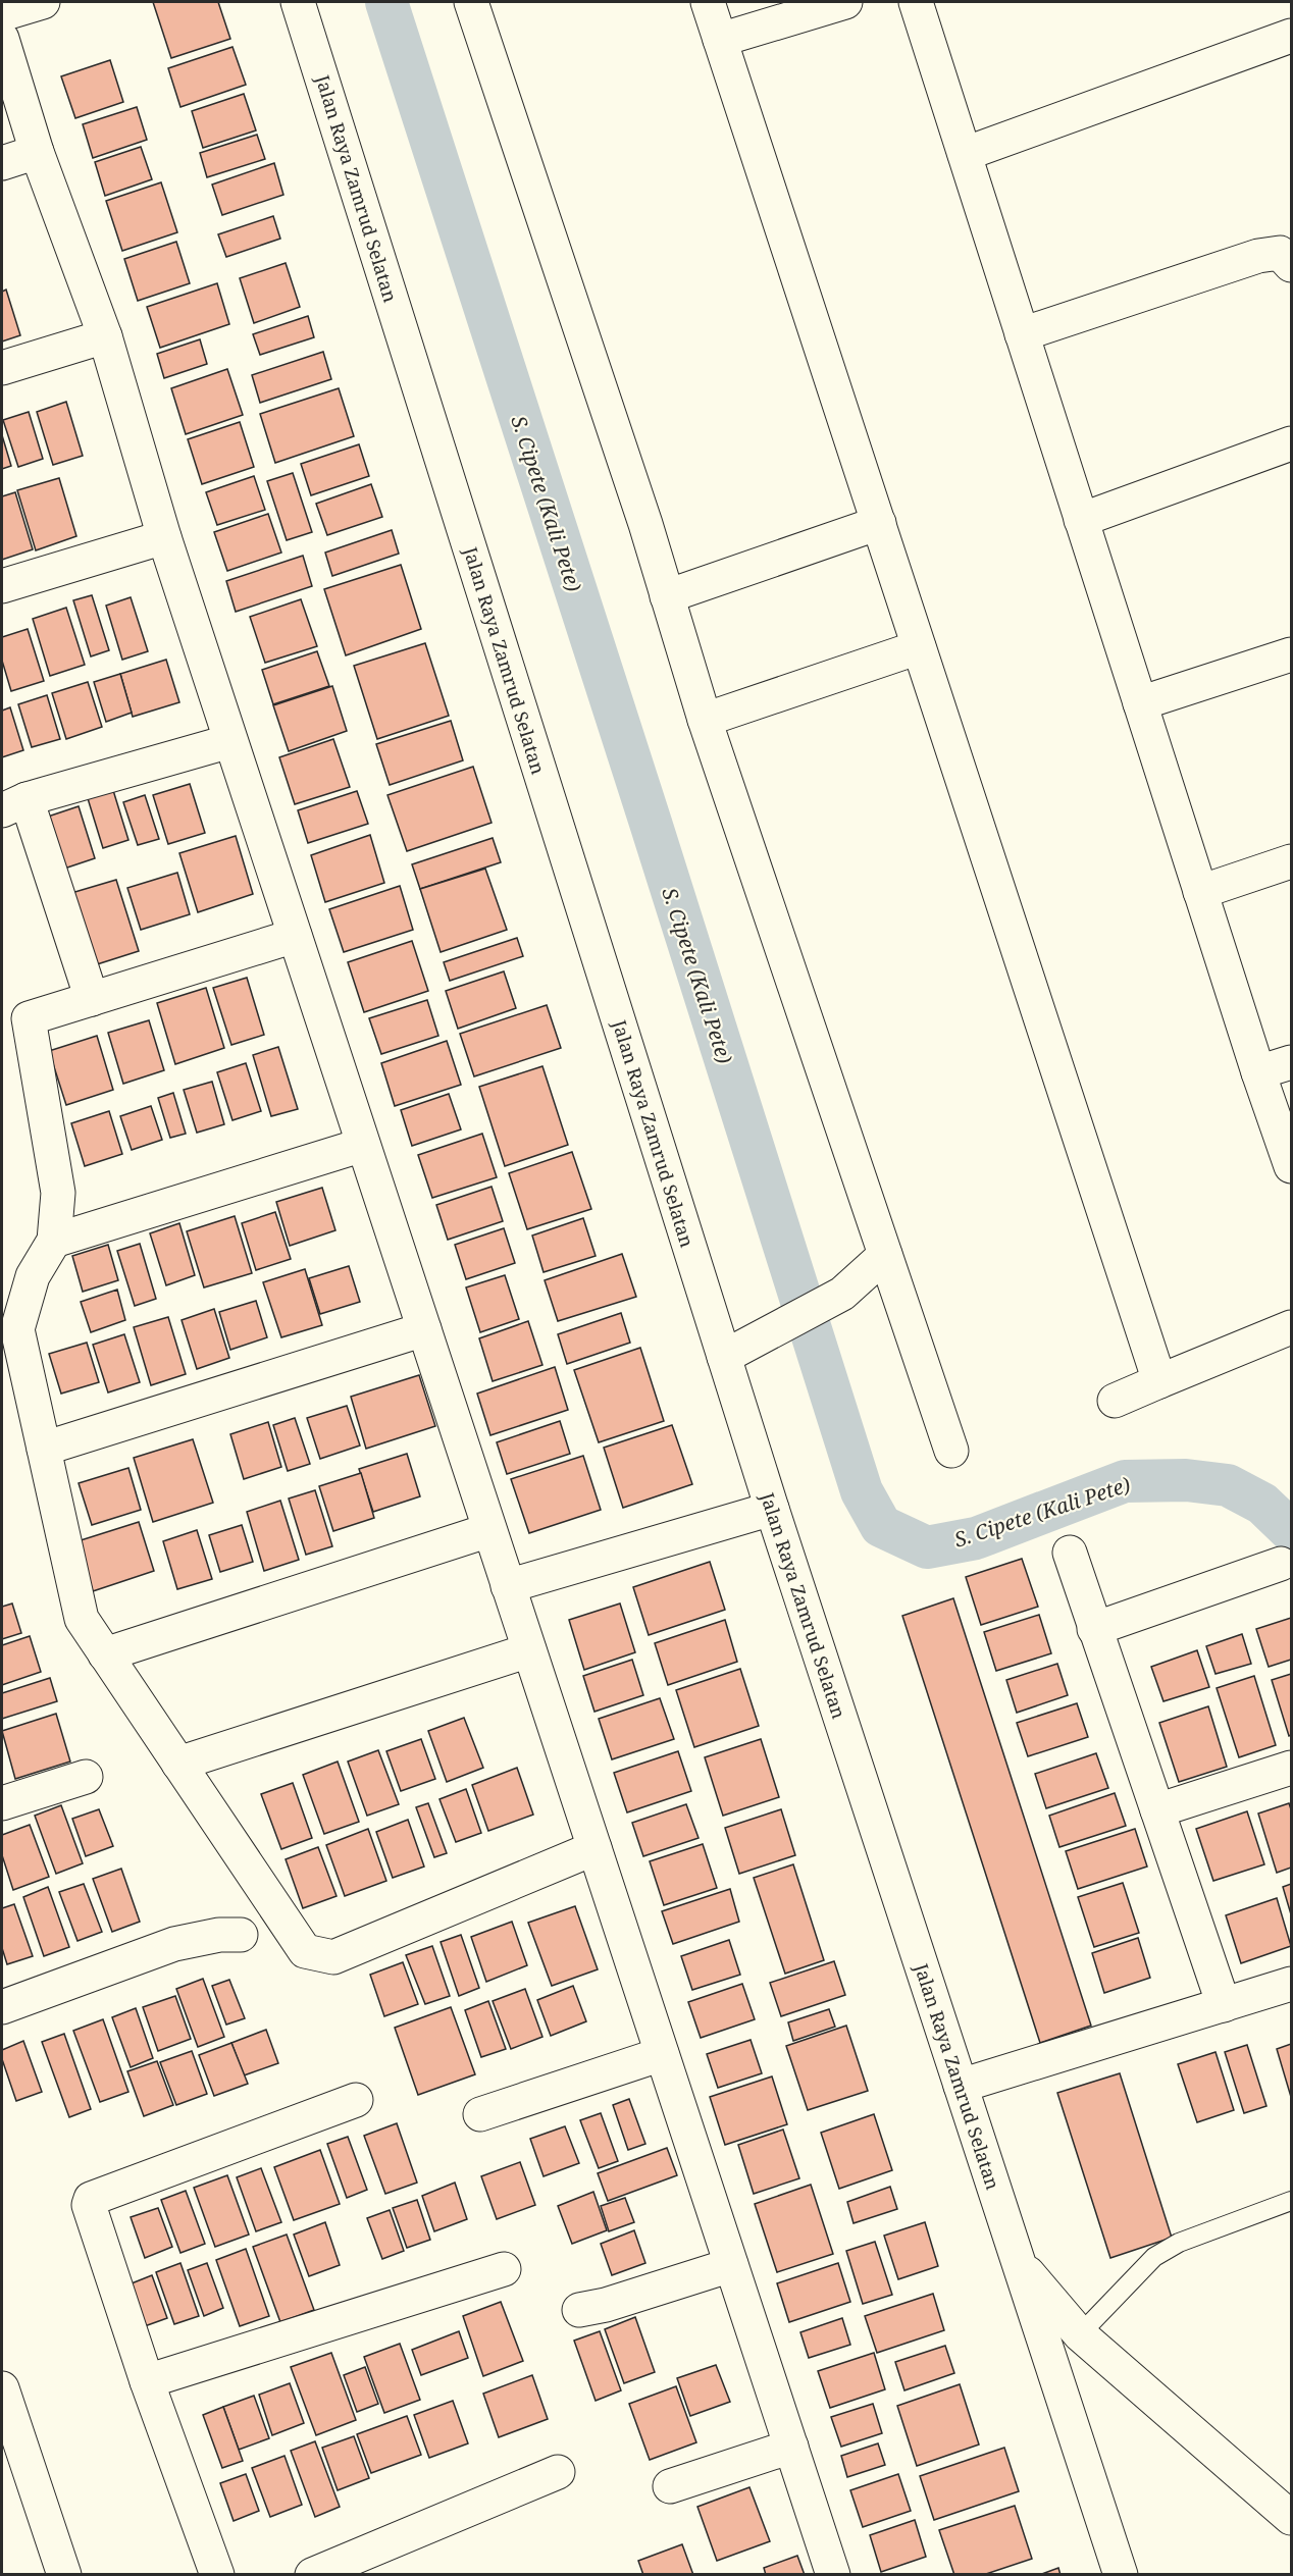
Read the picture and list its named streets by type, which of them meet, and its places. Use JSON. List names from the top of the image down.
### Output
{
  "streets": {
    "street": ["Jalan Raya Zamrud Selatan"]
  },
  "water": ["S. Cipete (Kali Pete)"]
}
